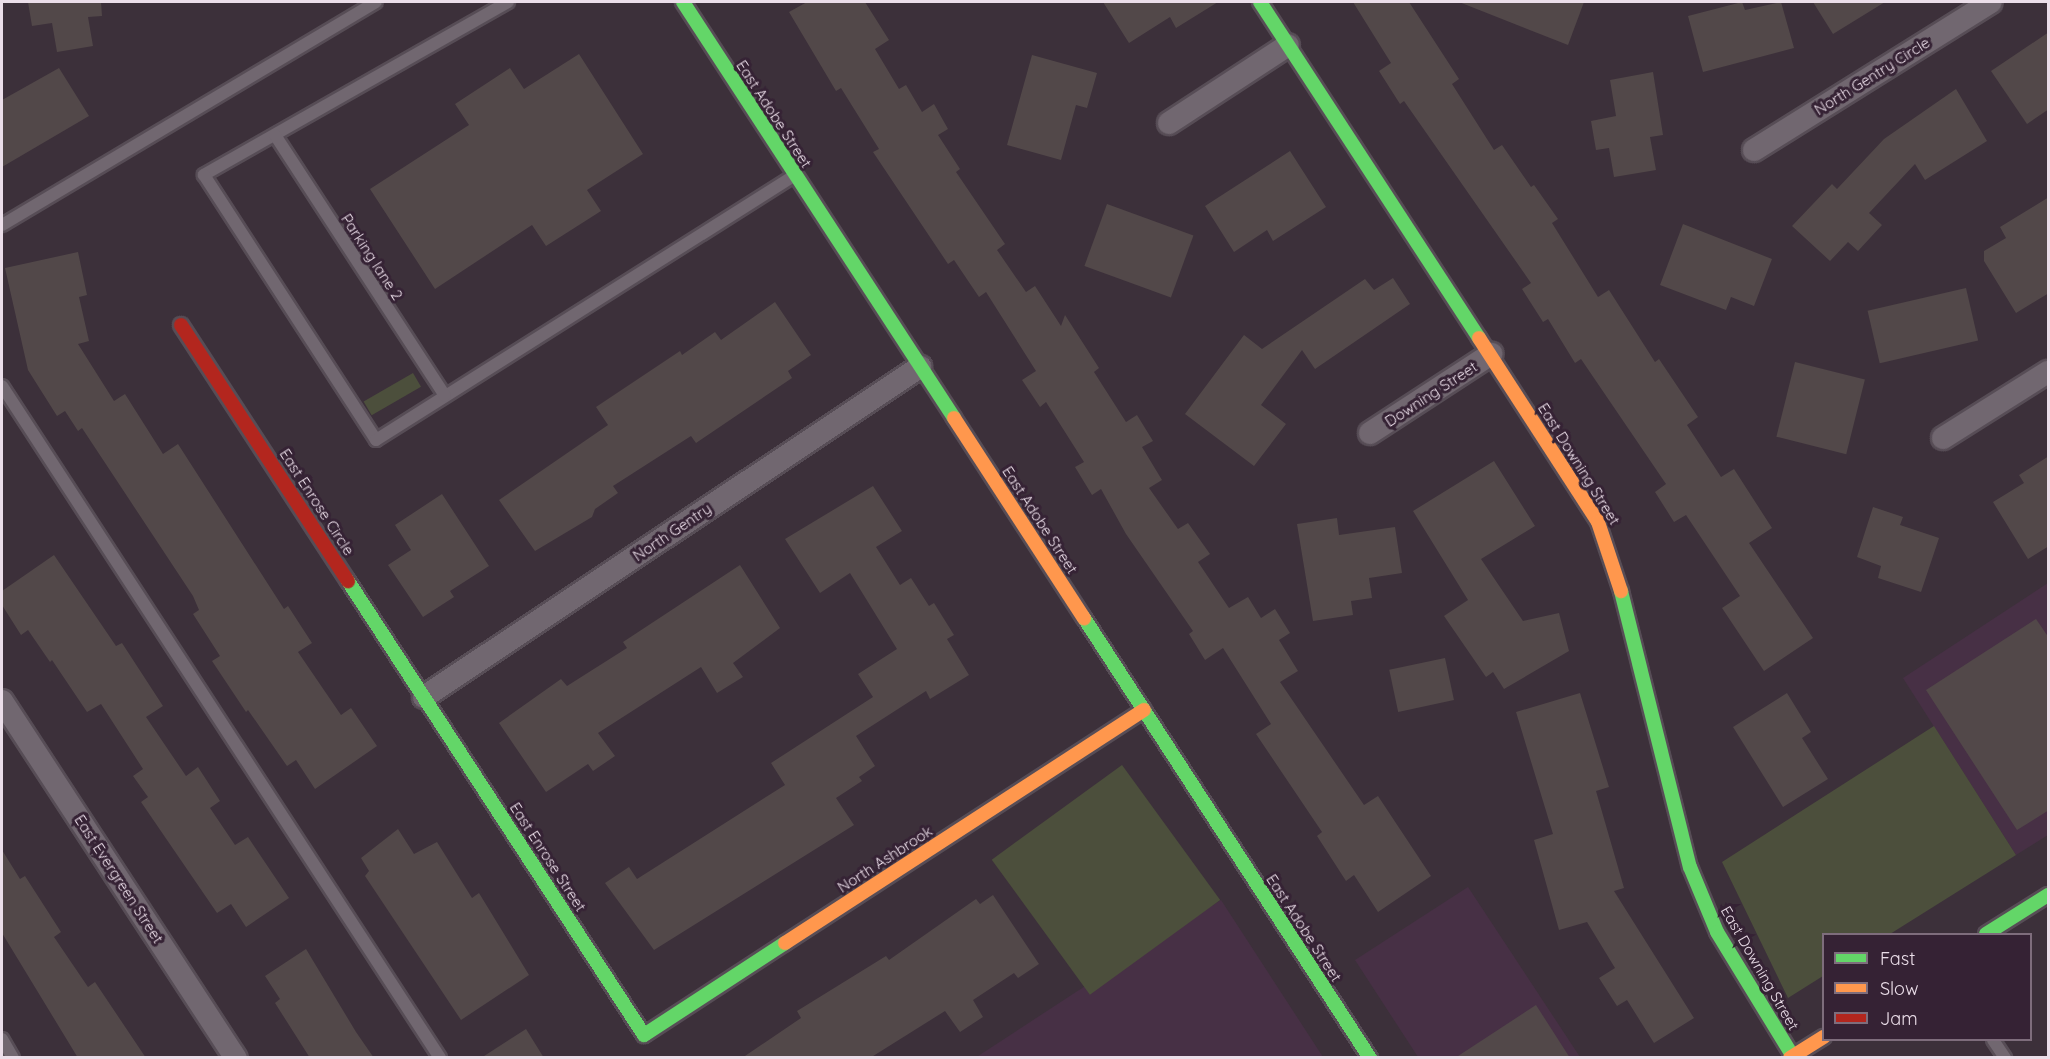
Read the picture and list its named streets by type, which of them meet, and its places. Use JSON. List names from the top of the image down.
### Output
{
  "streets": {
    "street": [
      "North Gentry Circle",
      "East Adobe Street",
      "Downing Street",
      "East Downing Street",
      "East Enrose Circle",
      "North Gentry",
      "East Enrose Street",
      "North Ashbrook",
      "East Evergreen Street"
    ],
    "lane": ["Parking lane 2"]
  },
  "crossings": [
    ["East Adobe Street", "North Gentry"],
    ["East Adobe Street", "North Ashbrook"],
    ["Downing Street", "East Downing Street"],
    ["East Enrose Circle", "North Gentry"],
    ["East Enrose Circle", "East Enrose Street"],
    ["North Gentry", "East Enrose Street"],
    ["East Enrose Street", "North Ashbrook"]
  ],
  "legend": ["Fast", "Slow", "Jam"]
}
